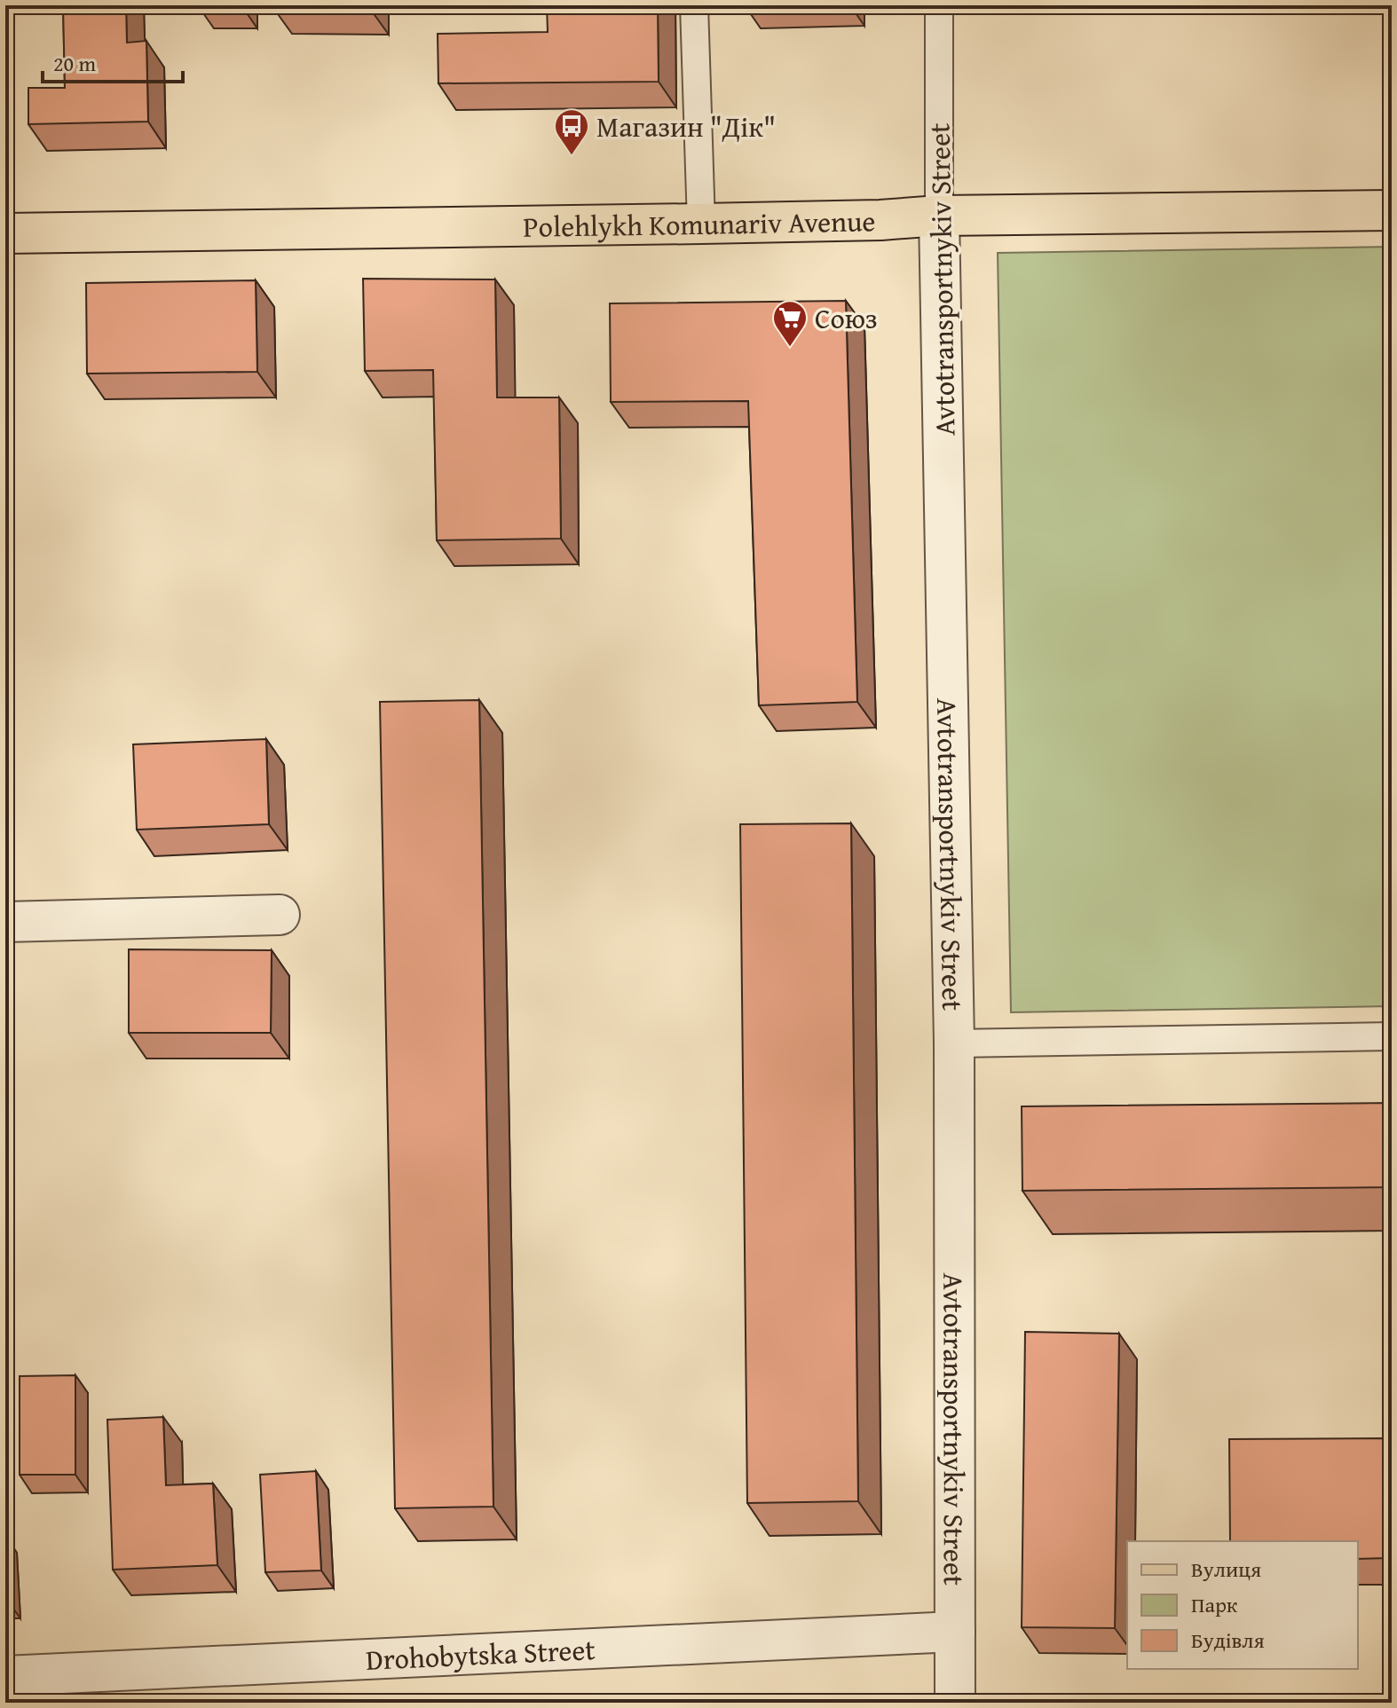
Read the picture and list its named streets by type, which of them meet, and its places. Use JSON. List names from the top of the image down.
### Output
{
  "streets": {
    "main road": ["Polehlykh Komunariv Avenue"],
    "street": ["Avtotransportnykiv Street", "Drohobytska Street"]
  },
  "crossings": [
    ["Polehlykh Komunariv Avenue", "Avtotransportnykiv Street"],
    ["Avtotransportnykiv Street", "Drohobytska Street"]
  ],
  "places": {
    "bus stop": ["Магазин \"Дік\""],
    "supermarket": ["Союз"]
  },
  "legend": ["Вулиця", "Парк", "Будівля"],
  "scale_bar": "20 m"
}
